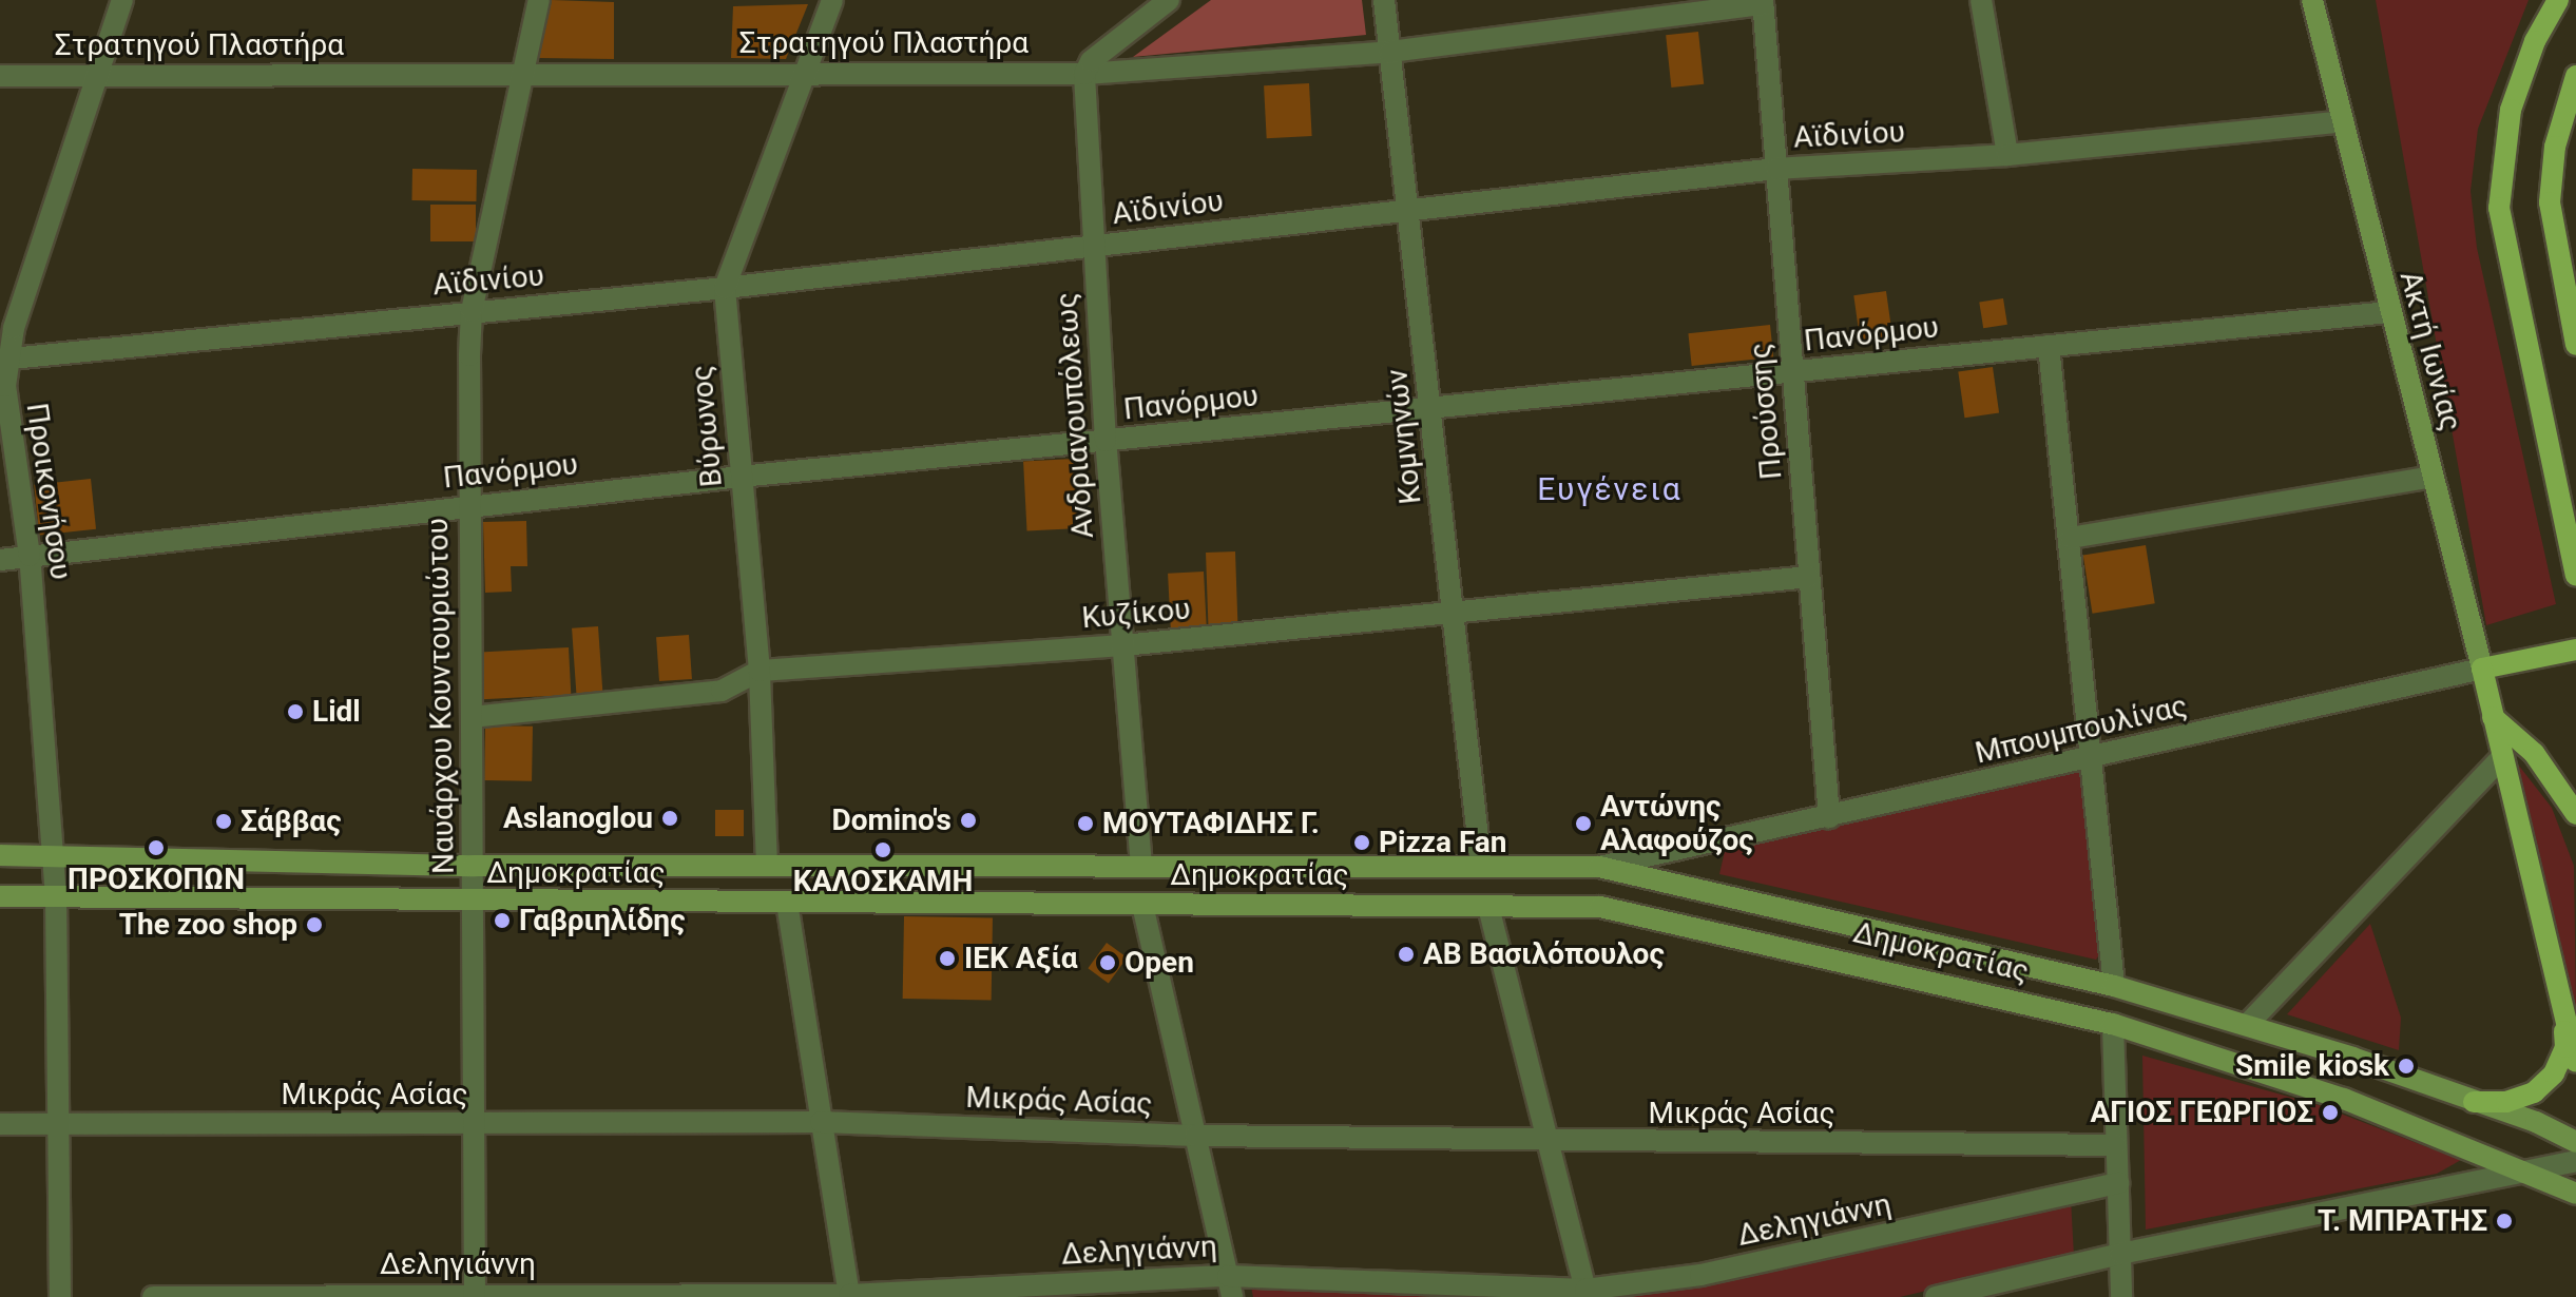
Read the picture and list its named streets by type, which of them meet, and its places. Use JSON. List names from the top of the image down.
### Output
{
  "streets": {
    "main road": ["Ακτή Ιωνίας", "Μπουμπουλίνας", "Δημοκρατίας"],
    "street": [
      "Στρατηγού Πλαστήρα",
      "Αϊδινίου",
      "Πανόρμου",
      "Προύσσης",
      "Ανδριανουπόλεως",
      "Βύρωνος",
      "Κομνηνών",
      "Προικονήσου",
      "Κυζίκου",
      "Ναυάρχου Κουντουριώτου",
      "Μικράς Ασίας",
      "Δεληγιάννη"
    ]
  },
  "crossings": [
    ["Στρατηγού Πλαστήρα", "Προύσσης"],
    ["Στρατηγού Πλαστήρα", "Ανδριανουπόλεως"],
    ["Στρατηγού Πλαστήρα", "Βύρωνος"],
    ["Στρατηγού Πλαστήρα", "Κομνηνών"],
    ["Στρατηγού Πλαστήρα", "Προικονήσου"],
    ["Στρατηγού Πλαστήρα", "Ναυάρχου Κουντουριώτου"],
    ["Αϊδινίου", "Ακτή Ιωνίας"],
    ["Αϊδινίου", "Προύσσης"],
    ["Αϊδινίου", "Ανδριανουπόλεως"],
    ["Αϊδινίου", "Βύρωνος"],
    ["Αϊδινίου", "Κομνηνών"],
    ["Αϊδινίου", "Προικονήσου"],
    ["Αϊδινίου", "Ναυάρχου Κουντουριώτου"],
    ["Πανόρμου", "Ακτή Ιωνίας"],
    ["Πανόρμου", "Προύσσης"],
    ["Πανόρμου", "Ανδριανουπόλεως"],
    ["Πανόρμου", "Βύρωνος"],
    ["Πανόρμου", "Κομνηνών"],
    ["Πανόρμου", "Προικονήσου"],
    ["Πανόρμου", "Ναυάρχου Κουντουριώτου"],
    ["Ακτή Ιωνίας", "Μπουμπουλίνας"],
    ["Προύσσης", "Κυζίκου"],
    ["Προύσσης", "Μπουμπουλίνας"],
    ["Ανδριανουπόλεως", "Κυζίκου"],
    ["Ανδριανουπόλεως", "Δημοκρατίας"],
    ["Βύρωνος", "Κυζίκου"],
    ["Βύρωνος", "Δημοκρατίας"],
    ["Κομνηνών", "Κυζίκου"],
    ["Κομνηνών", "Δημοκρατίας"],
    ["Προικονήσου", "Δημοκρατίας"],
    ["Προικονήσου", "Μικράς Ασίας"],
    ["Κυζίκου", "Ναυάρχου Κουντουριώτου"],
    ["Ναυάρχου Κουντουριώτου", "Δημοκρατίας"],
    ["Ναυάρχου Κουντουριώτου", "Μικράς Ασίας"],
    ["Ναυάρχου Κουντουριώτου", "Δεληγιάννη"],
    ["Μπουμπουλίνας", "Δημοκρατίας"]
  ],
  "districts": ["Ευγένεια"],
  "places": [
    "Lidl",
    "Aslanoglou",
    "Domino's",
    "Σάββας",
    "ΜΟΥΤΑΦΙΔΗΣ Γ.",
    "Αντώνης Αλαφούζος",
    "Pizza Fan",
    "ΠΡΟΣΚΟΠΩΝ",
    "ΚΑΛΟΣΚΑΜΗ",
    "Γαβριηλίδης",
    "The zoo shop",
    "ΑΒ Βασιλόπουλος",
    "ΙΕΚ Αξία",
    "Open",
    "Smile kiosk",
    "ΑΓΙΟΣ ΓΕΩΡΓΙΟΣ",
    "Τ. ΜΠΡΑΤΗΣ"
  ]
}
